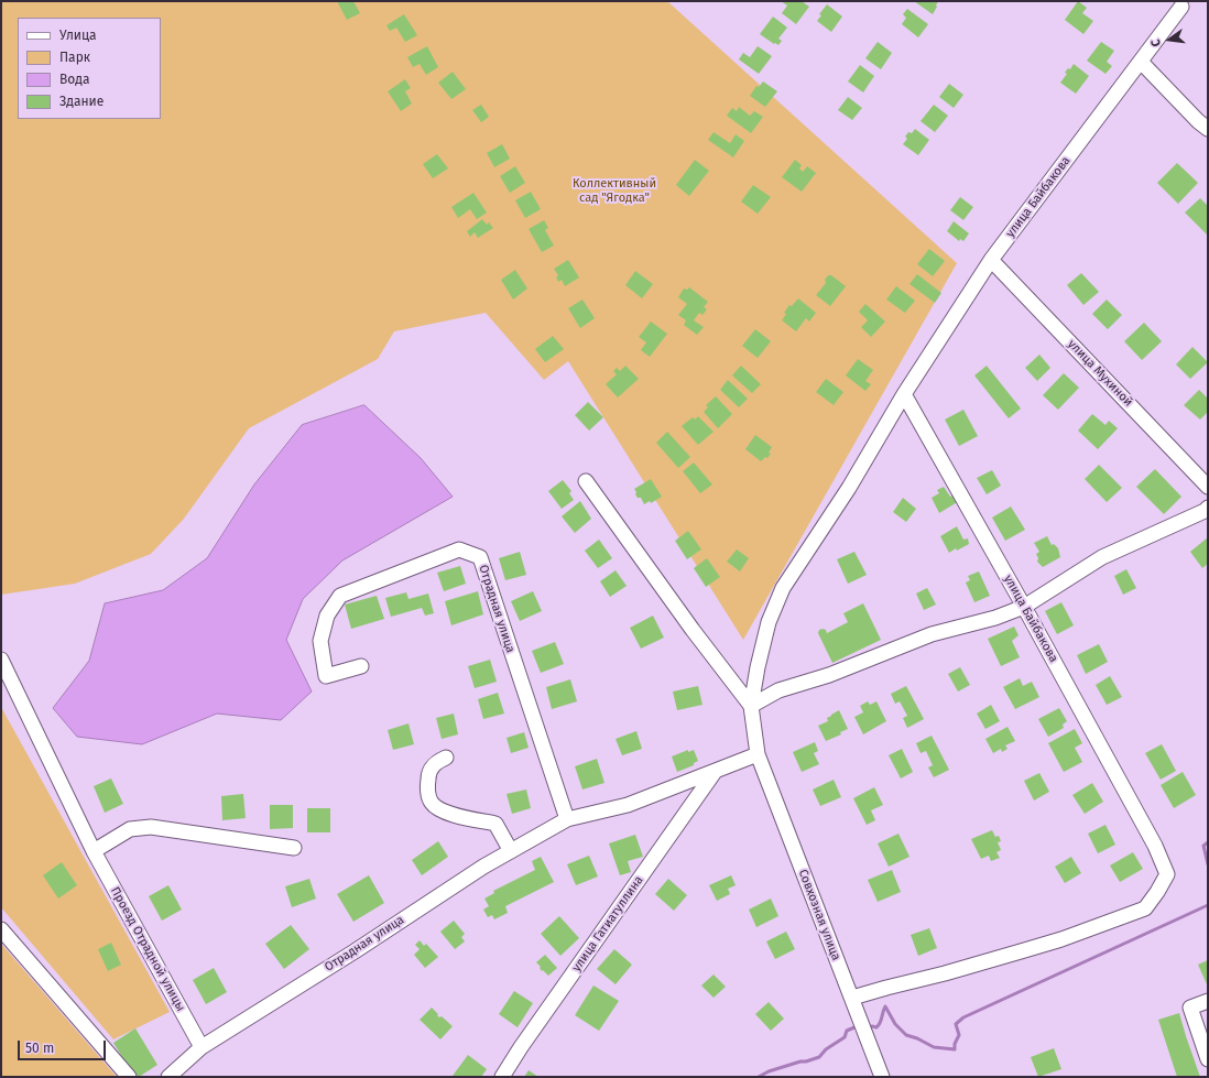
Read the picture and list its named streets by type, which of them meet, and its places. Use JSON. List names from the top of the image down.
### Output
{
  "streets": {
    "street": [
      "улица Байбакова",
      "улица Мухиной",
      "Отрадная улица",
      "Совхозная улица",
      "улица Гатиатуллина",
      "Проезд Отрадной улицы"
    ]
  },
  "crossings": [
    ["улица Байбакова", "улица Мухиной"],
    ["улица Байбакова", "Отрадная улица"],
    ["улица Байбакова", "Совхозная улица"],
    ["Отрадная улица", "Совхозная улица"],
    ["Отрадная улица", "улица Гатиатуллина"],
    ["Отрадная улица", "Проезд Отрадной улицы"]
  ],
  "parks": ["Коллективный сад \"Ягодка\""],
  "legend": [
    "Улица",
    "Парк",
    "Вода",
    "Здание"
  ],
  "scale_bar": "50 m",
  "north": "left"
}
